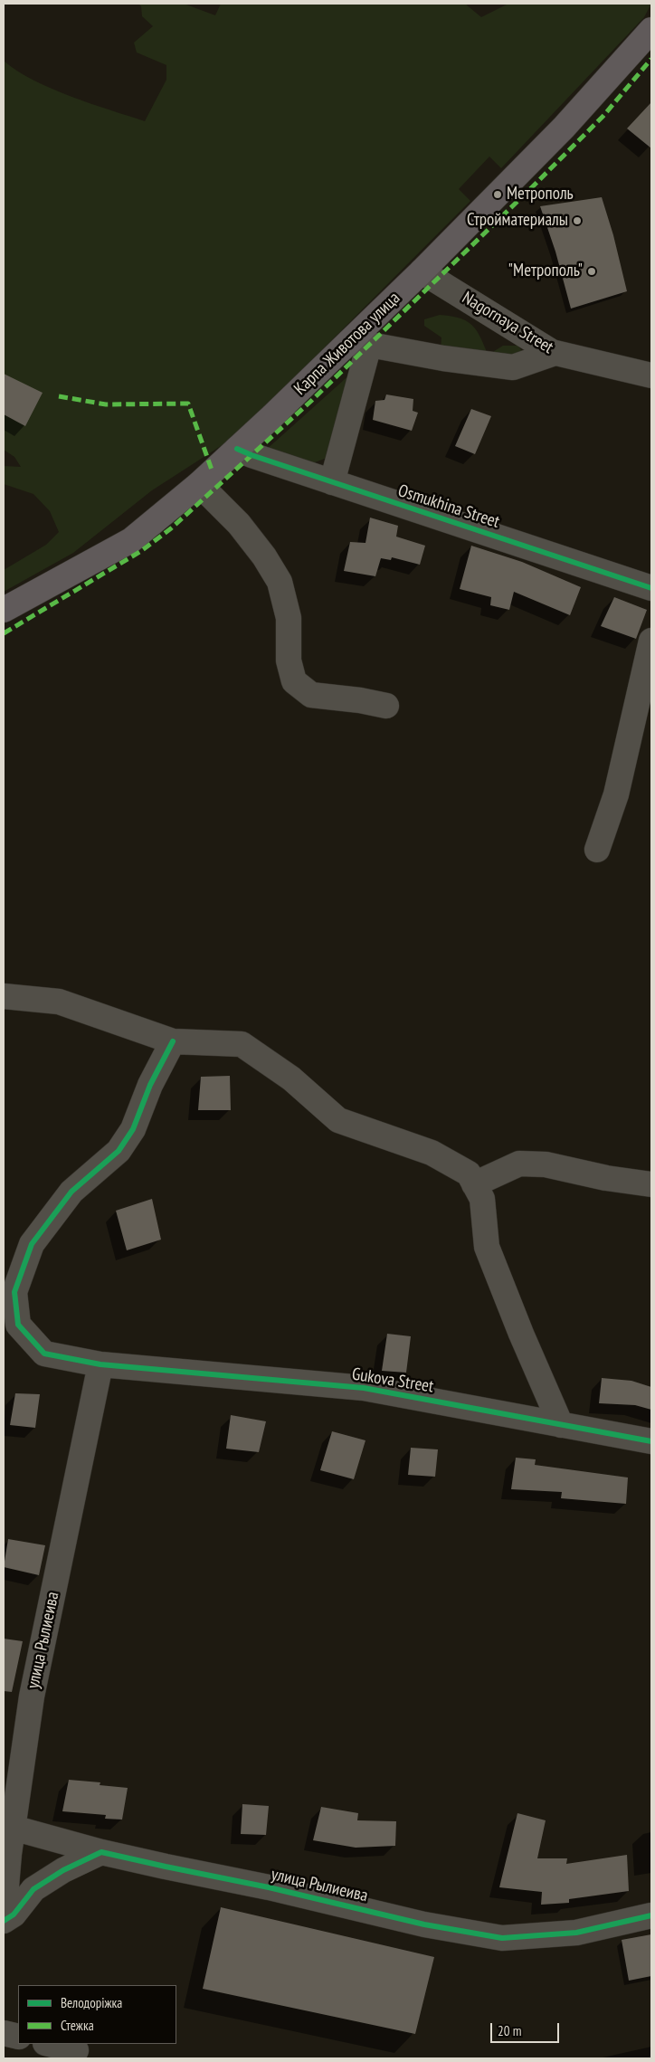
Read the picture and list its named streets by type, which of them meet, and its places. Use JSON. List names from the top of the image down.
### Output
{
  "streets": {
    "main road": ["Карпа Животова улица"],
    "street": [
      "Nagornaya Street",
      "Osmukhina Street",
      "Gukova Street",
      "улица Рылиеива"
    ]
  },
  "crossings": [
    ["Nagornaya Street", "Карпа Животова улица"],
    ["Карпа Животова улица", "Osmukhina Street"],
    ["Gukova Street", "улица Рылиеива"]
  ],
  "places": ["Метрополь", "Стройматериалы", "\"Метрополь\""],
  "legend": ["Велодоріжка", "Стежка"],
  "scale_bar": "20 m"
}
